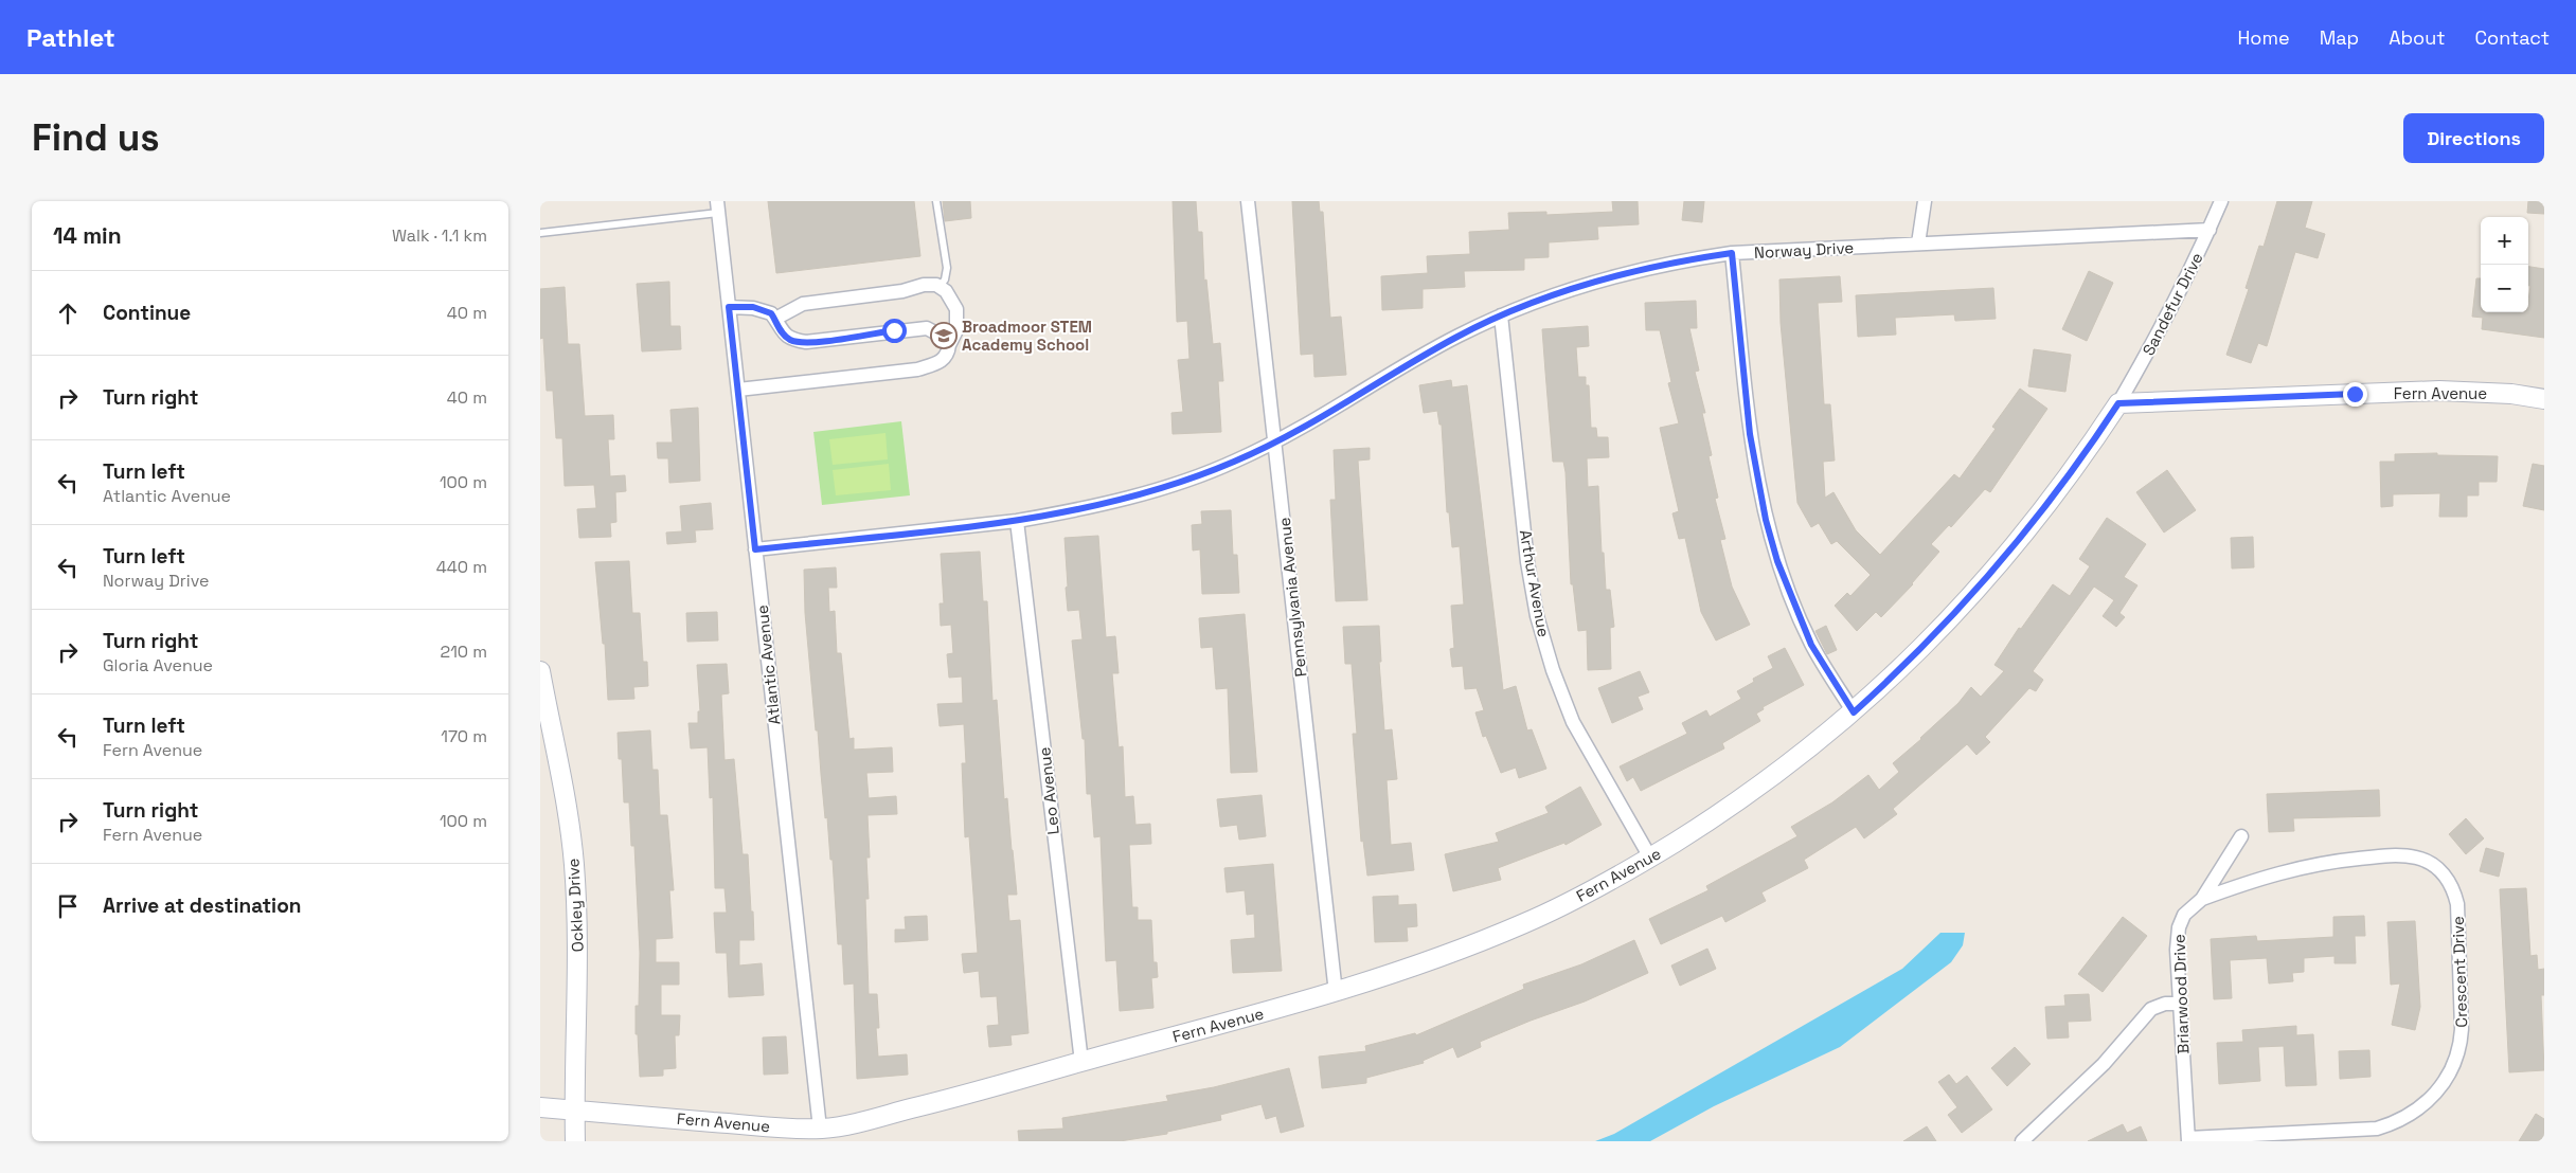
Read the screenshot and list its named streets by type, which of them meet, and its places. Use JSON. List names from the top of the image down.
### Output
{
  "streets": {
    "street": [
      "Norway Drive",
      "Sandefur Drive",
      "Fern Avenue",
      "Arthur Avenue",
      "Pennsylvania Avenue",
      "Atlantic Avenue",
      "Leo Avenue",
      "Ockley Drive",
      "Crescent Drive",
      "Briarwood Drive"
    ]
  },
  "crossings": [
    ["Norway Drive", "Sandefur Drive"],
    ["Norway Drive", "Arthur Avenue"],
    ["Norway Drive", "Pennsylvania Avenue"],
    ["Norway Drive", "Atlantic Avenue"],
    ["Norway Drive", "Leo Avenue"],
    ["Sandefur Drive", "Fern Avenue"],
    ["Fern Avenue", "Arthur Avenue"],
    ["Fern Avenue", "Pennsylvania Avenue"],
    ["Fern Avenue", "Atlantic Avenue"],
    ["Fern Avenue", "Leo Avenue"],
    ["Fern Avenue", "Ockley Drive"],
    ["Crescent Drive", "Briarwood Drive"]
  ],
  "places": {
    "school or university": ["Broadmoor STEM Academy School"]
  },
  "page": {
    "header": "Pathlet",
    "nav": [
      "Home",
      "Map",
      "About",
      "Contact"
    ],
    "buttons": "Directions",
    "title": "Find us",
    "heading": ["14 min", "Walk · 1.1 km"],
    "map_buttons": ["+", "−"],
    "list": [
      ["Continue", "40 m"],
      ["Turn right", "40 m"],
      ["Turn left", "Atlantic Avenue", "100 m"],
      ["Turn left", "Norway Drive", "440 m"],
      ["Turn right", "Gloria Avenue", "210 m"],
      ["Turn left", "Fern Avenue", "170 m"],
      ["Turn right", "Fern Avenue", "100 m"],
      "Arrive at destination"
    ]
  }
}
